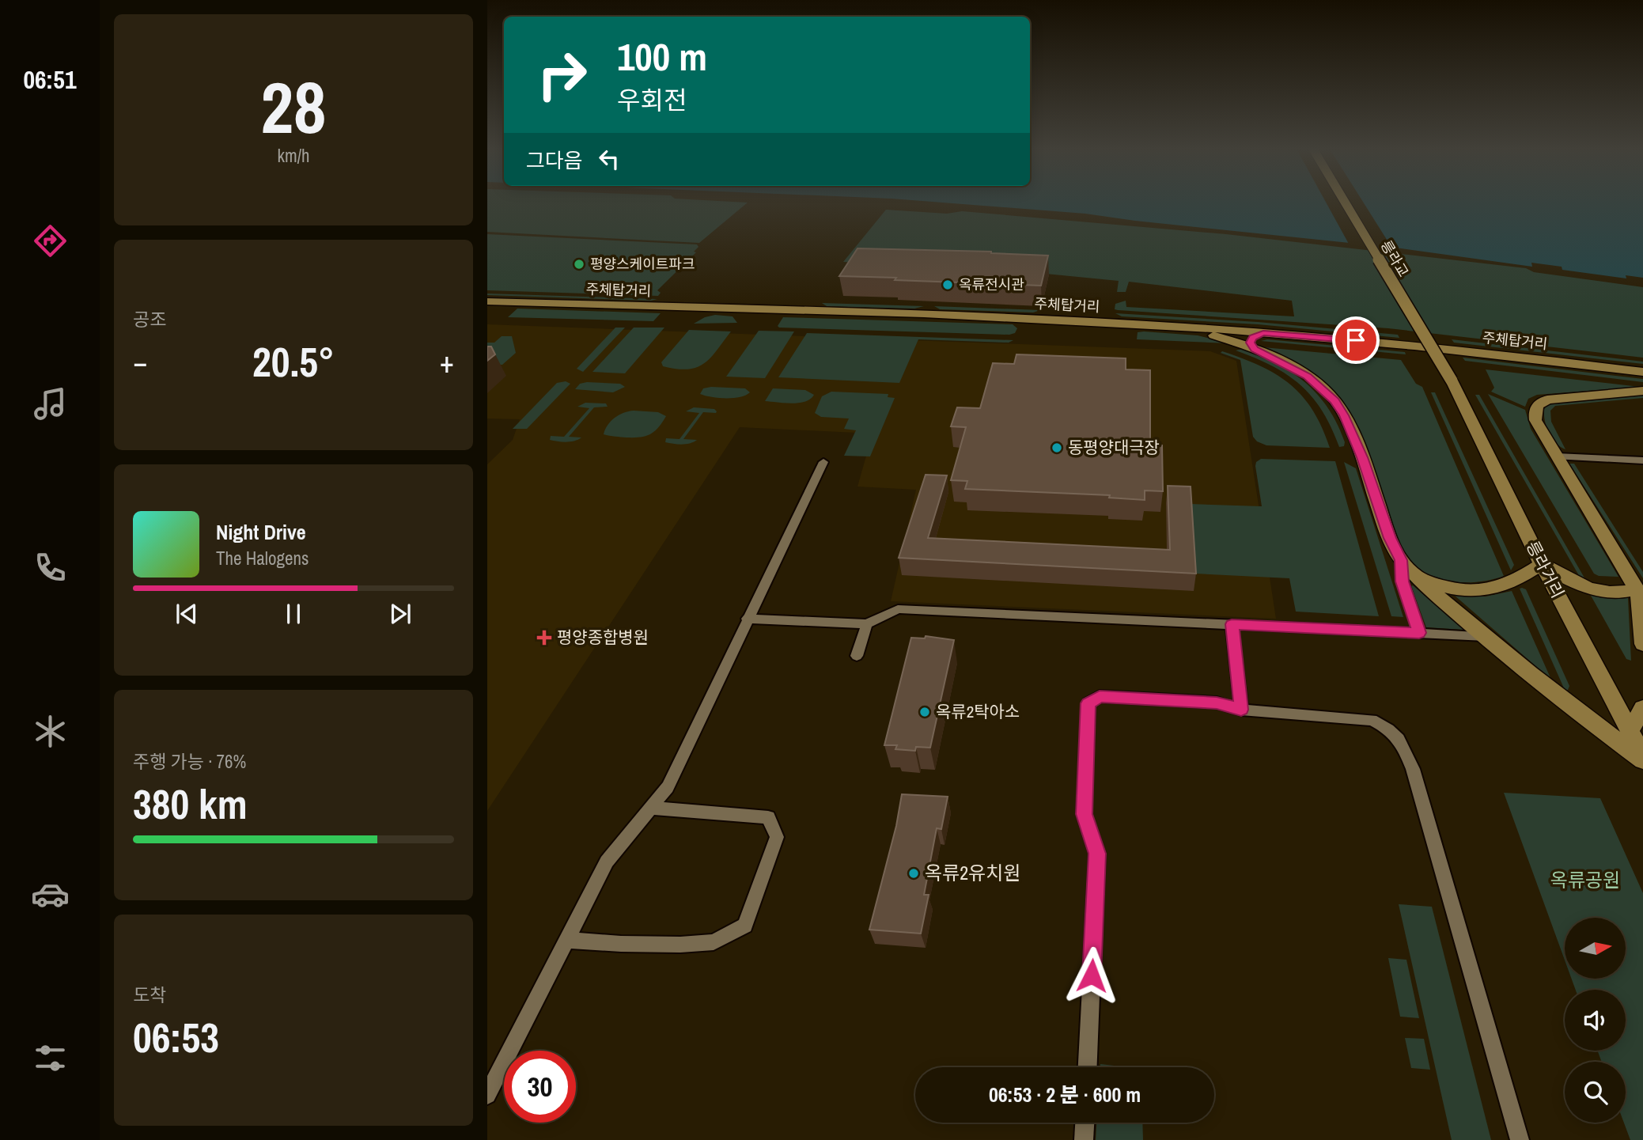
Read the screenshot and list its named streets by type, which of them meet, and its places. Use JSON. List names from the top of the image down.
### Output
{
  "streets": {
    "main road": ["릉라교", "주체탑거리", "릉라거리"]
  },
  "crossings": [
    ["릉라교", "릉라거리"]
  ],
  "parks": ["옥류공원"],
  "places": {
    "other": [
      "평양스케이트파크",
      "옥류전시관",
      "동평양대극장",
      "옥류2탁아소",
      "옥류2유치원"
    ],
    "health": ["평양종합병원"]
  },
  "north": "right",
  "page": {
    "tabs": "06:51",
    "tile": [
      ["28", "km/h"],
      "공조",
      ["주행 가능 · 76%", "380 km"],
      ["도착", "06:53"]
    ],
    "turn": ["100 m", "우회전"],
    "then": "그다음",
    "heat": ["−", "20.5°", "+"],
    "song": ["Night Drive", "The Halogens"],
    "limit": "30",
    "trip": "06:53 · 2 분 · 600 m"
  }
}
